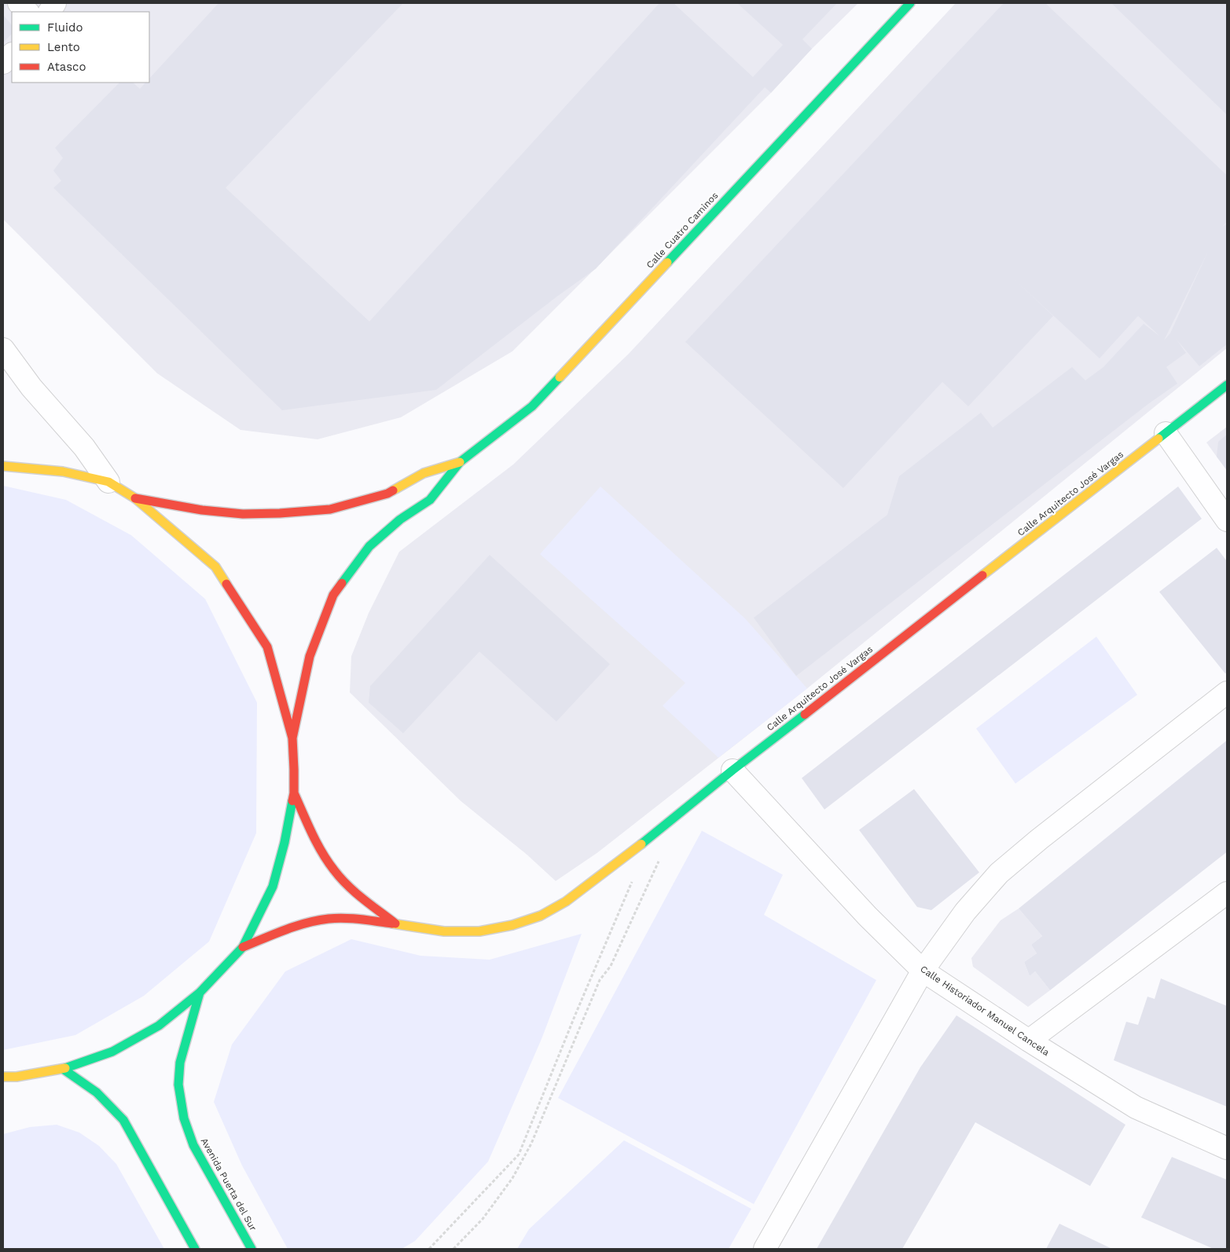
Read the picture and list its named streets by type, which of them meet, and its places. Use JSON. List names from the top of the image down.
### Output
{
  "streets": {
    "main road": ["Calle Cuatro Caminos", "Calle Arquitecto José Vargas", "Avenida Puerta del Sur"],
    "street": ["Calle Historiador Manuel Cancela"]
  },
  "crossings": [
    ["Calle Arquitecto José Vargas", "Calle Historiador Manuel Cancela"]
  ],
  "legend": ["Fluido", "Lento", "Atasco"]
}
